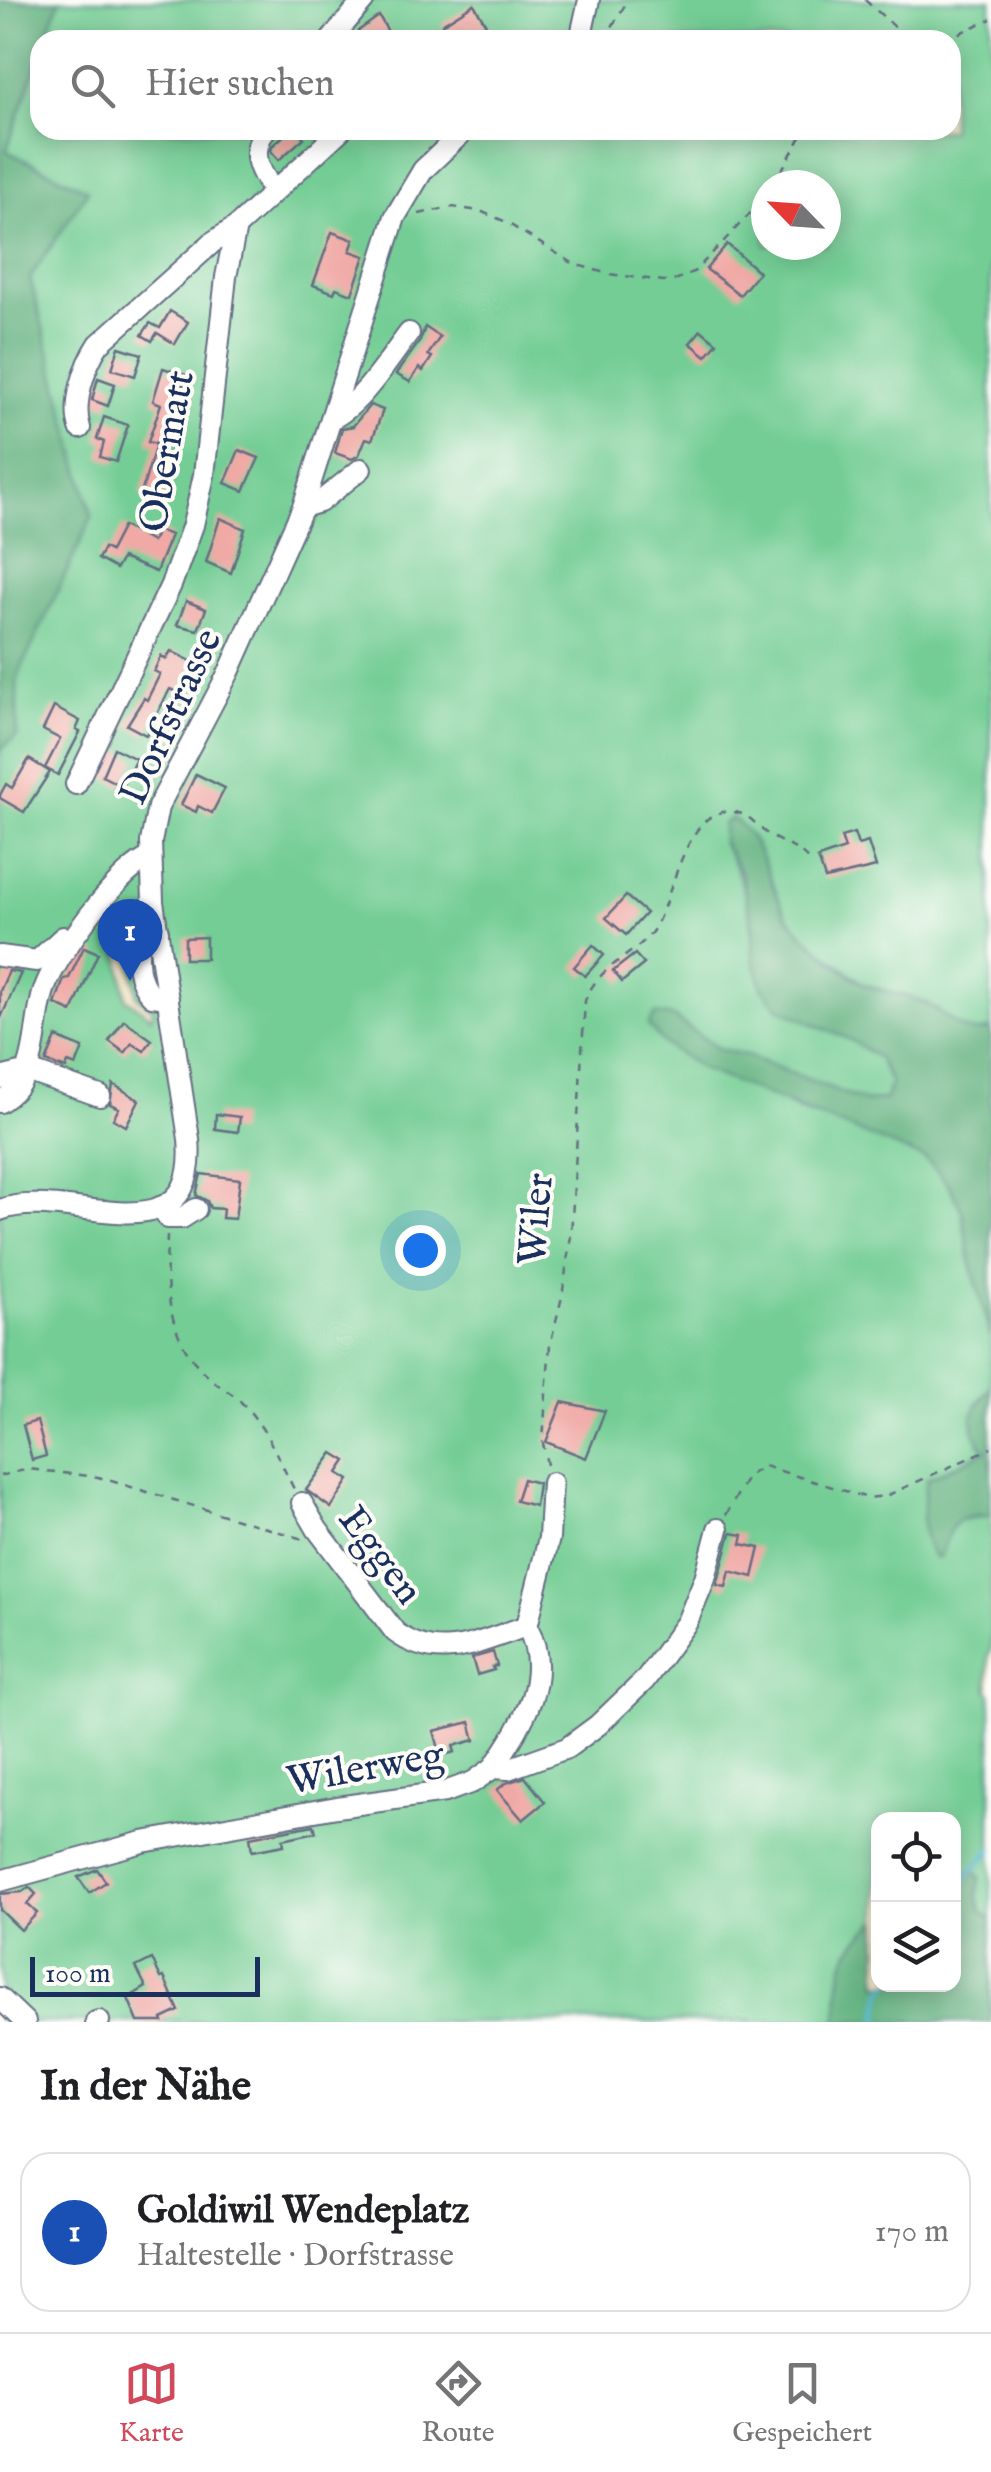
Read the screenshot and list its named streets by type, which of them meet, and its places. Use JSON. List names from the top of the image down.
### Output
{
  "streets": {
    "street": [
      "Obermatt",
      "Dorfstrasse",
      "Eggen",
      "Wilerweg"
    ],
    "path": ["Wiler"]
  },
  "scale_bar": "100 m",
  "north": "top left",
  "page": {
    "search": "Hier suchen",
    "pins": "1",
    "scale": "100 m",
    "heading": "In der Nähe",
    "list": [
      {
        "mark": "1",
        "name": "Goldiwil Wendeplatz",
        "note": "Haltestelle · Dorfstrasse",
        "value": "170 m"
      }
    ],
    "nav": ["Karte", "Route", "Gespeichert"]
  }
}
